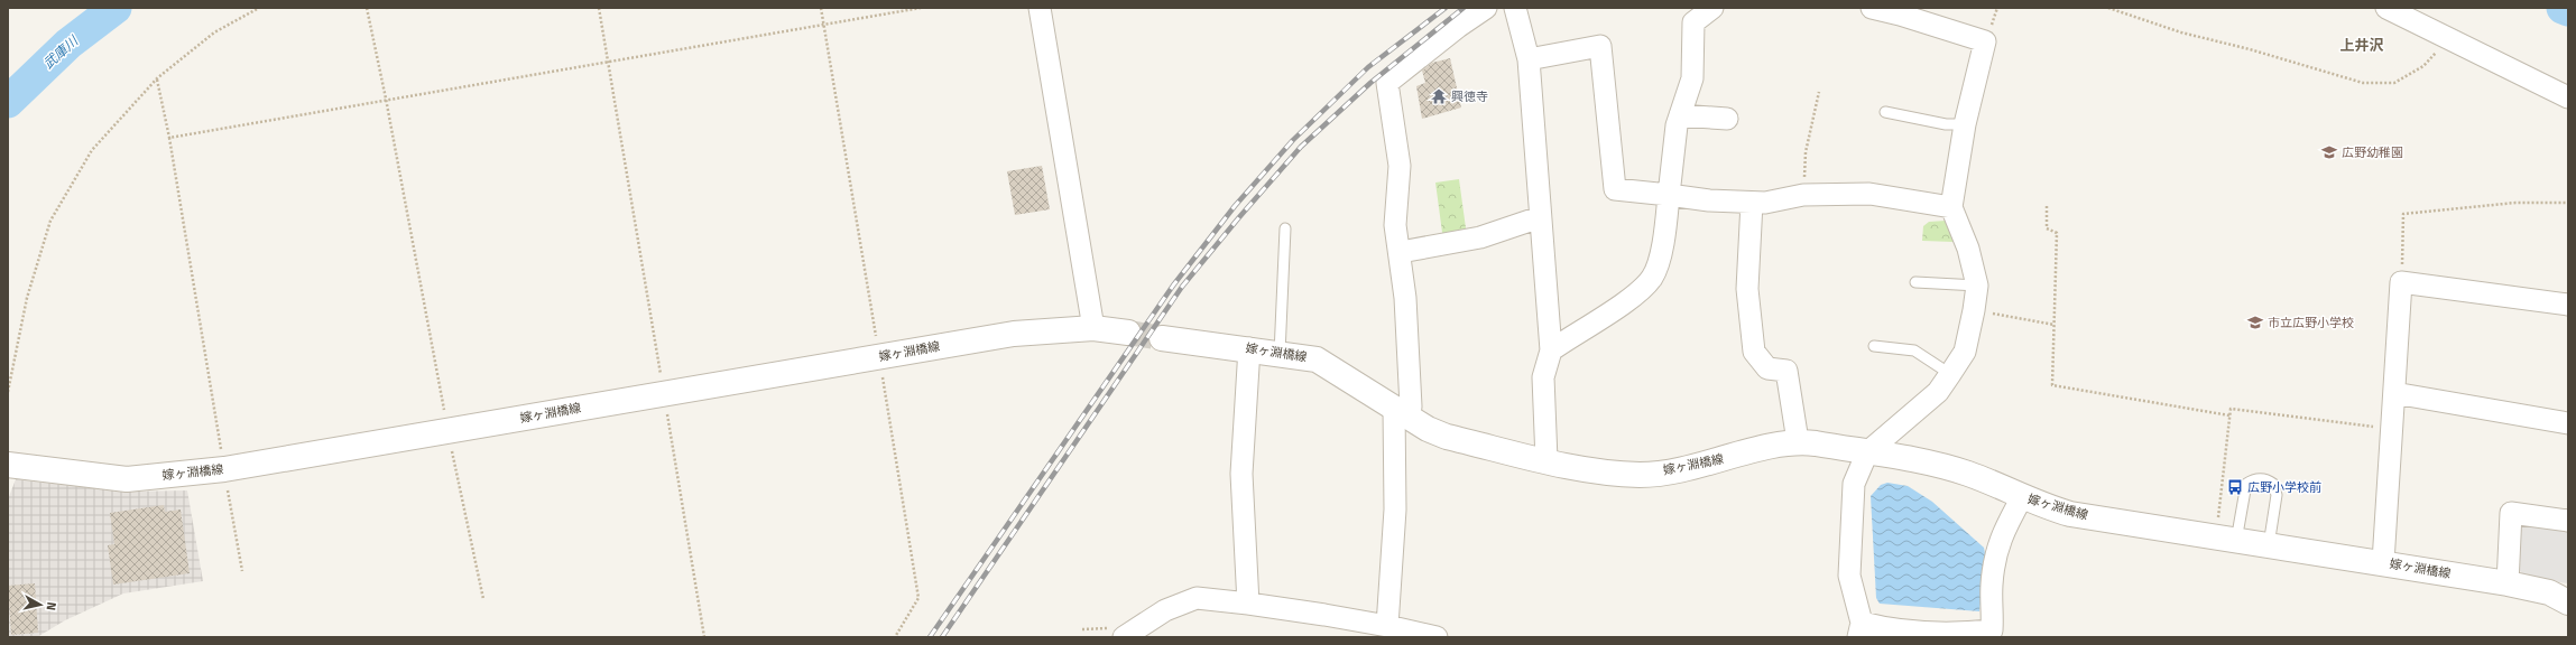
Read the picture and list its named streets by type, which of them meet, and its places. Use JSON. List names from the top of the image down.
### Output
{
  "streets": {
    "street": ["嫁ヶ淵橋線"]
  },
  "districts": ["上井沢"],
  "water": ["武庫川"],
  "places": {
    "temple": ["興徳寺"],
    "school or university": ["広野幼稚園", "市立広野小学校"],
    "bus stop": ["広野小学校前"]
  },
  "north": "right"
}
